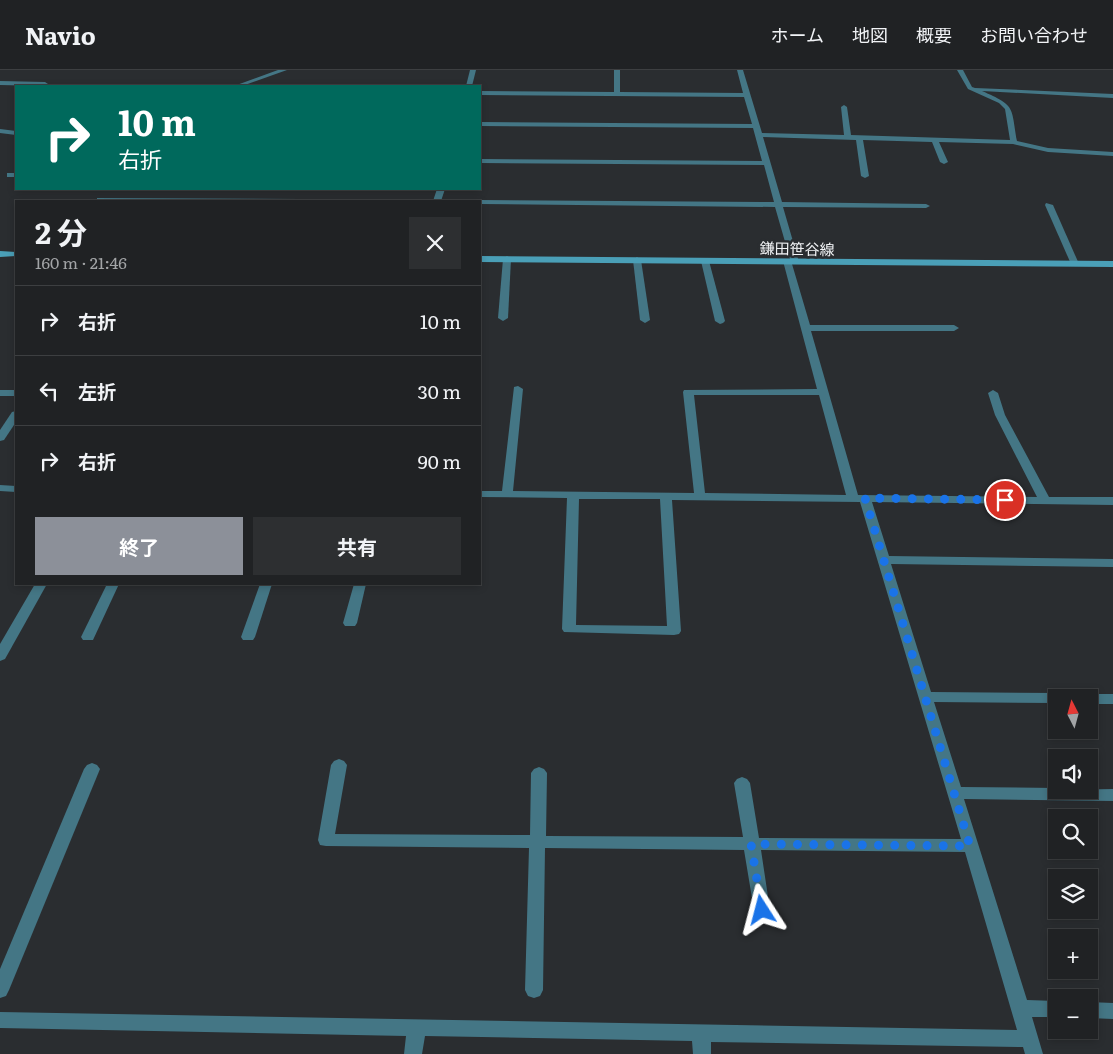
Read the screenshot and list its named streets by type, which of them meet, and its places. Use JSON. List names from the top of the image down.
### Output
{
  "streets": {
    "street": ["鎌田笹谷線"]
  },
  "north": "top",
  "page": {
    "header": "Navio",
    "nav": [
      "ホーム",
      "地図",
      "概要",
      "お問い合わせ"
    ],
    "turn": ["10 m", "右折"],
    "heading": ["2 分", "160 m · 21:46"],
    "list": [
      {
        "name": "右折",
        "value": "10 m"
      },
      {
        "name": "左折",
        "value": "30 m"
      },
      {
        "name": "右折",
        "value": "90 m"
      }
    ],
    "buttons": ["終了", "共有"],
    "map_buttons": ["+", "−"]
  }
}
